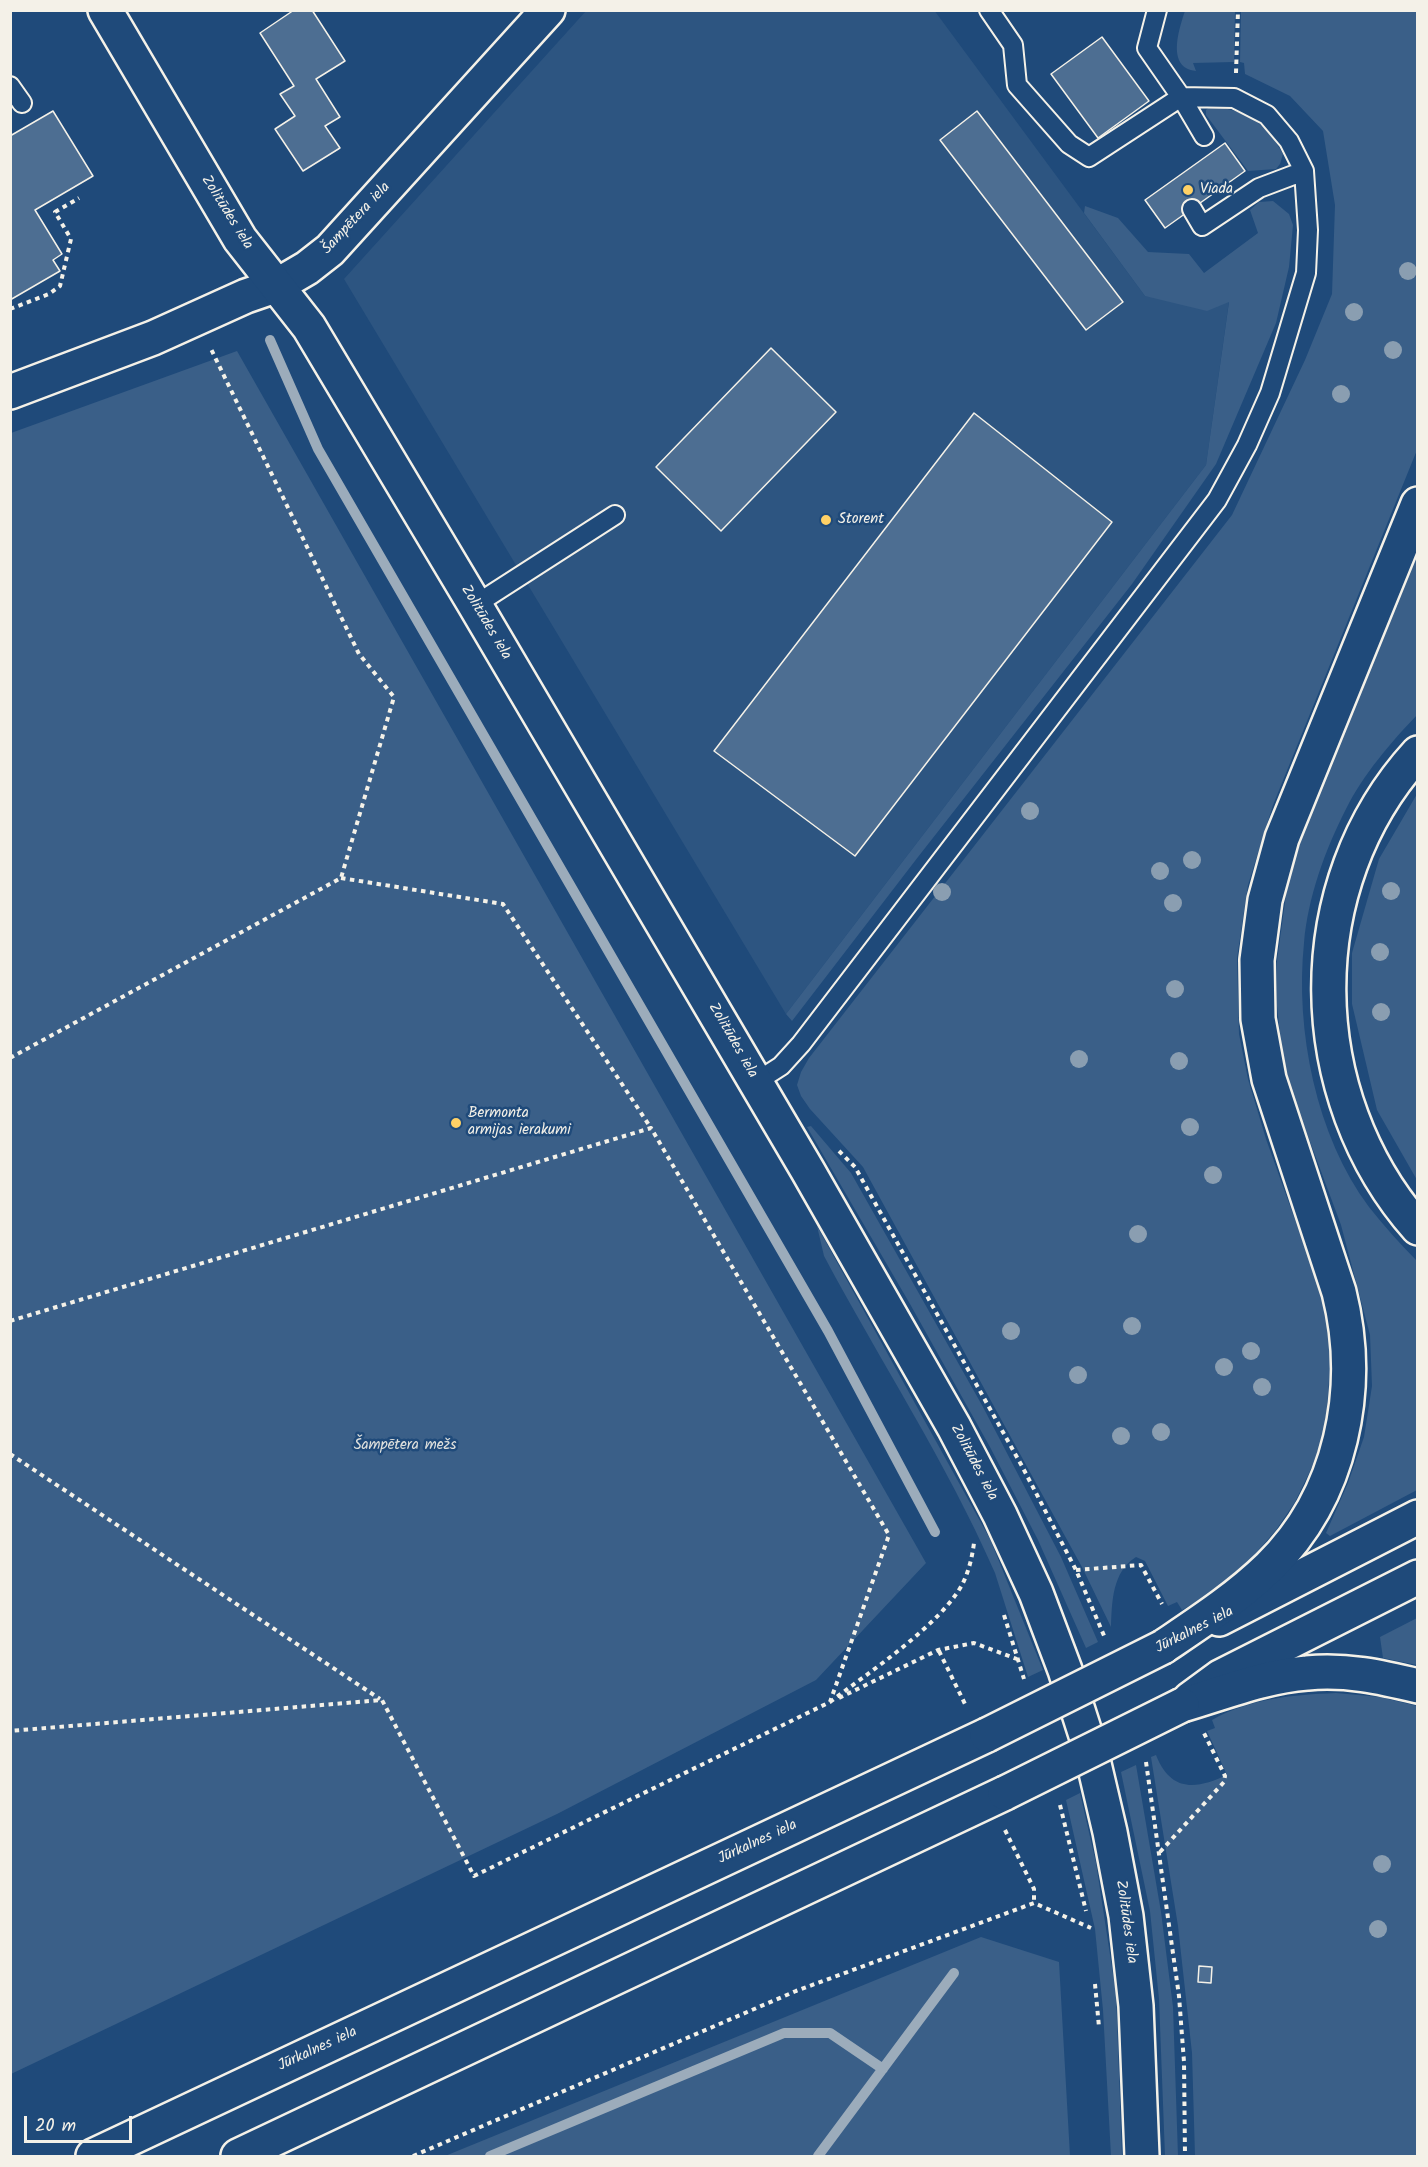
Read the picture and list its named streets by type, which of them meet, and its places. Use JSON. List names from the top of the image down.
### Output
{
  "streets": {
    "main road": ["Zolitūdes iela", "Šampētera iela", "Jūrkalnes iela"]
  },
  "crossings": [
    ["Zolitūdes iela", "Šampētera iela"]
  ],
  "parks": ["Šampētera mežs"],
  "places": ["Viada", "Storent", "Bermonta armijas ierakumi"],
  "scale_bar": "20 m"
}
